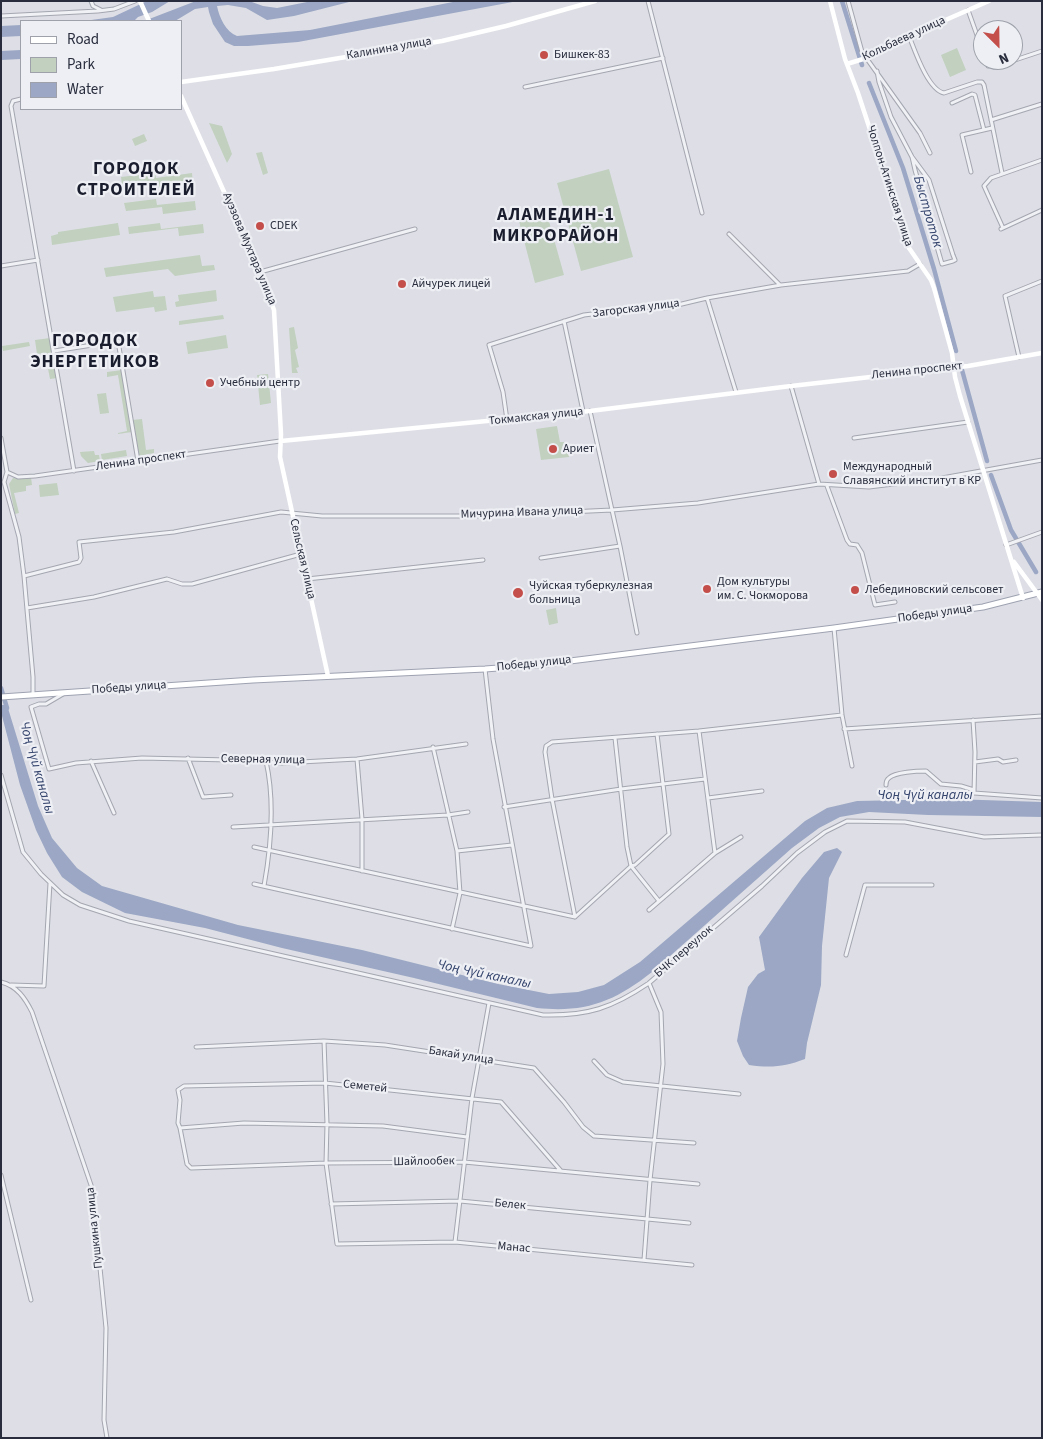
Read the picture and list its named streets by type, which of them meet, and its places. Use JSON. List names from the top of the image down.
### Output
{
  "streets": {
    "main road": [
      "Кольбаева улица",
      "Калинина улица",
      "Чолпон-Атинская улица",
      "Ауэзова Мухтара улица",
      "Ленина проспект",
      "Токмакская улица",
      "Сельская улица",
      "Победы улица"
    ],
    "street": [
      "Загорская улица",
      "Мичурина Ивана улица",
      "Северная улица",
      "БЧК переулок",
      "Бакай улица",
      "Семетей",
      "Шайлообек",
      "Белек",
      "Пушкина улица",
      "Манас"
    ]
  },
  "crossings": [
    ["Кольбаева улица", "Чолпон-Атинская улица"],
    ["Чолпон-Атинская улица", "Загорская улица"],
    ["Чолпон-Атинская улица", "Ленина проспект"],
    ["Ауэзова Мухтара улица", "Ленина проспект"],
    ["Ауэзова Мухтара улица", "Токмакская улица"],
    ["Ауэзова Мухтара улица", "Сельская улица"],
    ["Загорская улица", "Токмакская улица"],
    ["Ленина проспект", "Токмакская улица"],
    ["Ленина проспект", "Сельская улица"],
    ["Токмакская улица", "Сельская улица"],
    ["Мичурина Ивана улица", "Сельская улица"],
    ["Сельская улица", "Победы улица"],
    ["Победы улица", "Северная улица"],
    ["Семетей", "Шайлообек"],
    ["Белек", "Манас"]
  ],
  "districts": ["ГОРОДОК СТРОИТЕЛЕЙ", "АЛАМЕДИН-1 МИКРОРАЙОН", "ГОРОДОК ЭНЕРГЕТИКОВ"],
  "water": ["Быстроток", "Чоң Чүй каналы"],
  "places": [
    "Бишкек-83",
    "CDEK",
    "Айчурек лицей",
    "Учебный центр",
    "Ариет",
    "Международный Славянский институт в КР",
    "Дом культуры им. С. Чокморова",
    "Лебединовский сельсовет",
    "Чуйская туберкулезная больница"
  ],
  "legend": ["Road", "Park", "Water"],
  "north": "bottom right"
}
